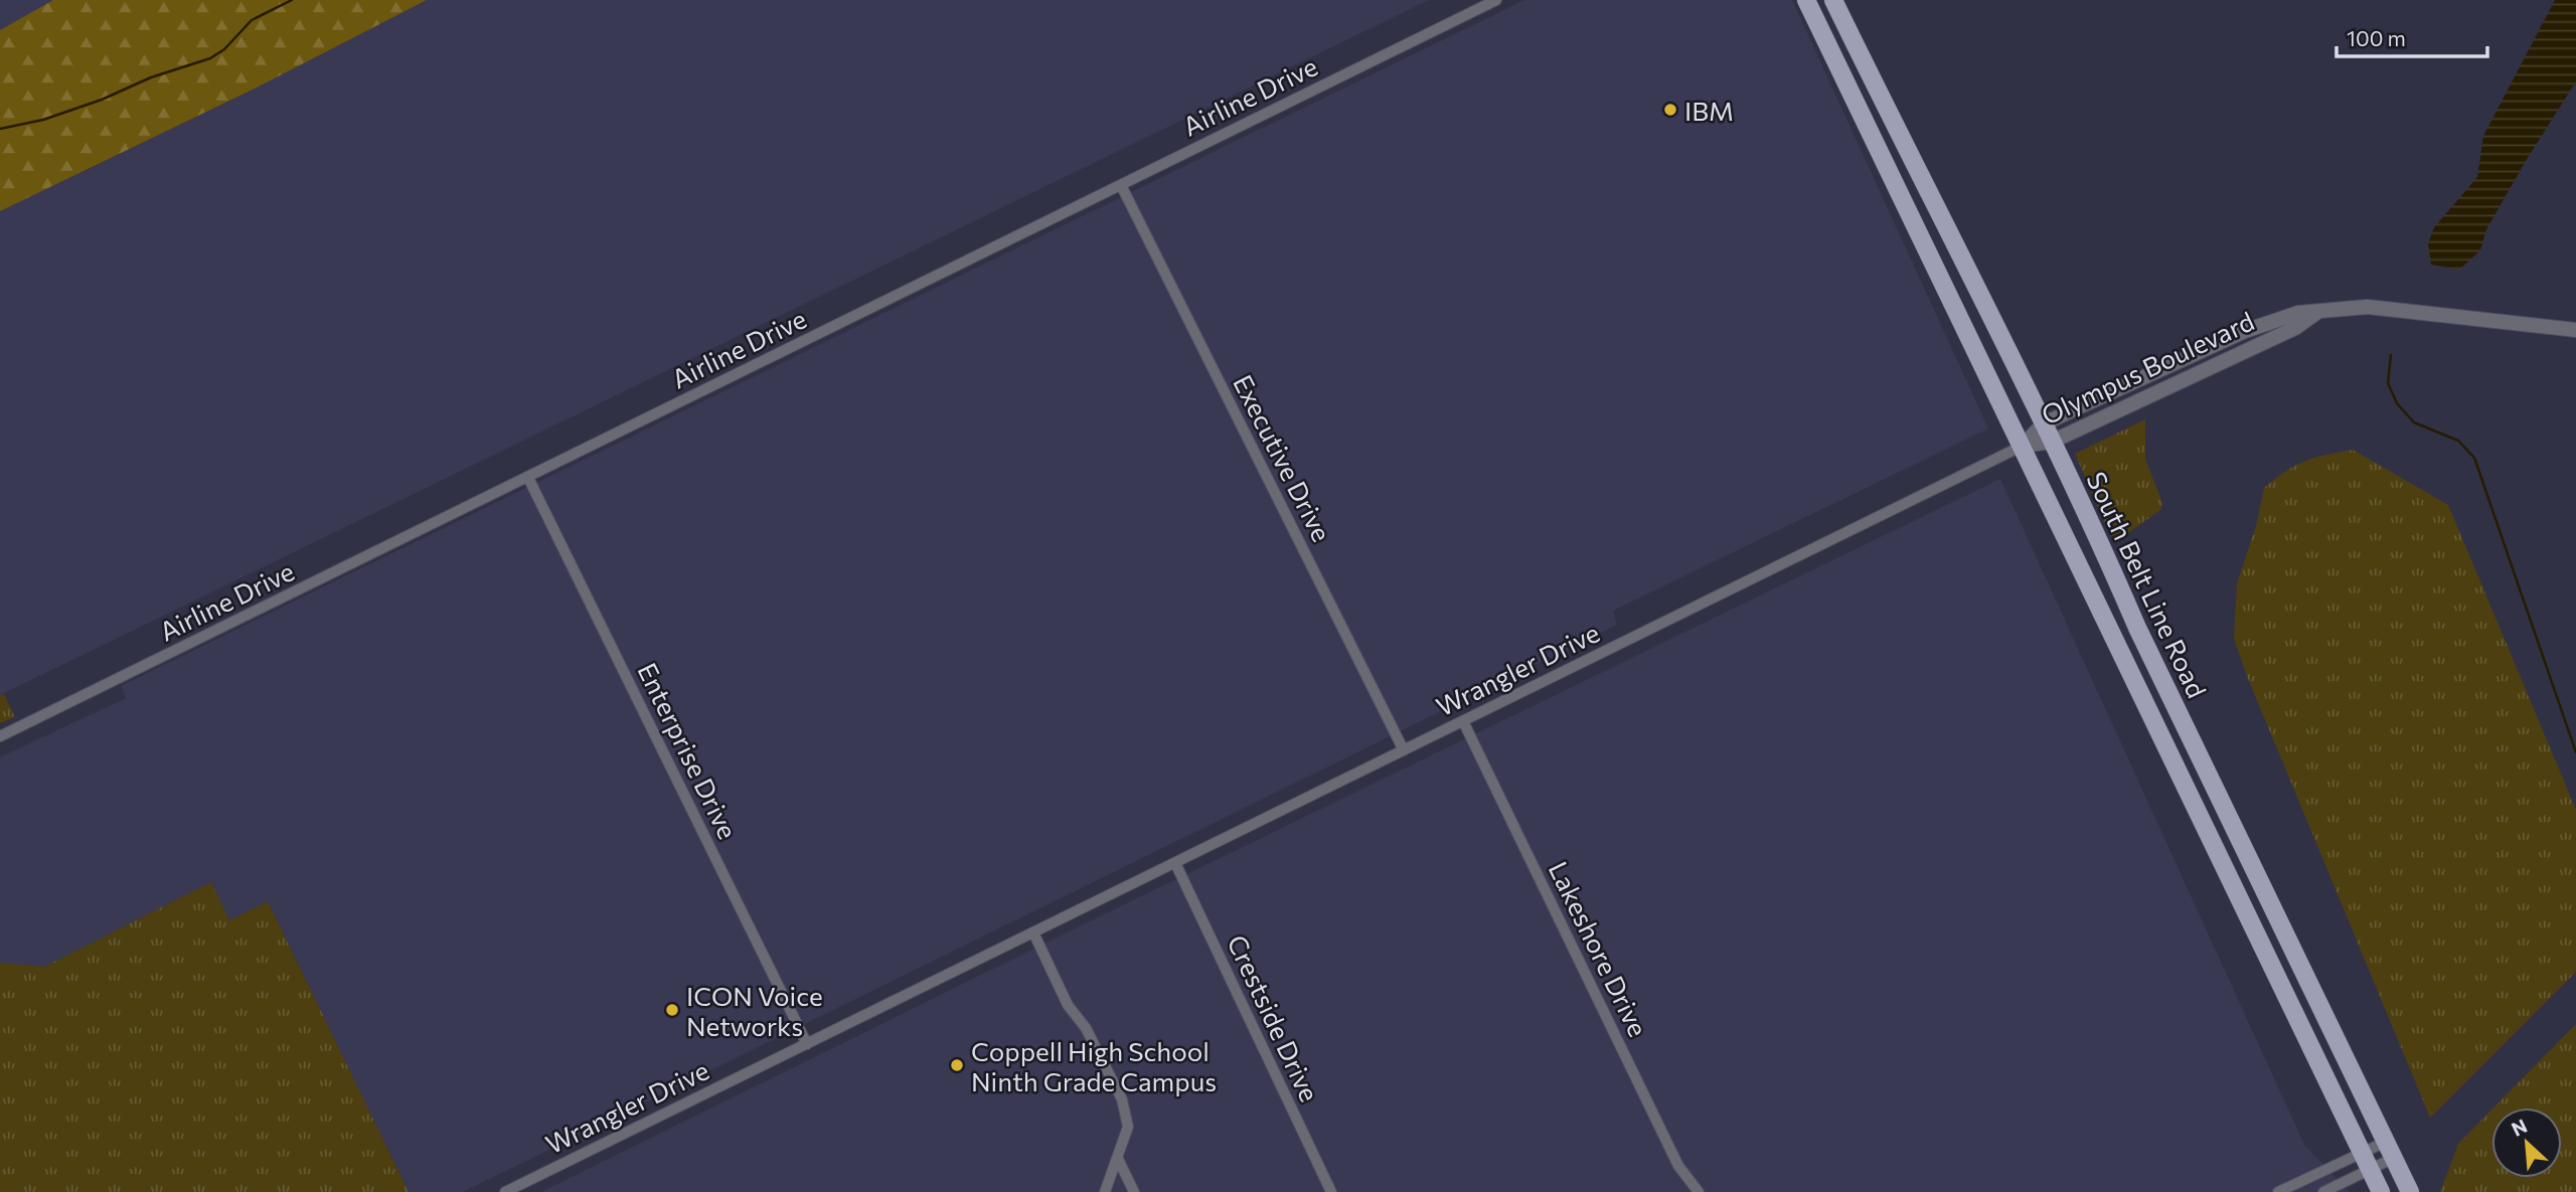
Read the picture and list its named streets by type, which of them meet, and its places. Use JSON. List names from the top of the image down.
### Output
{
  "streets": {
    "main road": ["South Belt Line Road"],
    "street": [
      "Airline Drive",
      "Olympus Boulevard",
      "Executive Drive",
      "Wrangler Drive",
      "Enterprise Drive",
      "Lakeshore Drive",
      "Crestside Drive"
    ]
  },
  "crossings": [
    ["Airline Drive", "Executive Drive"],
    ["Airline Drive", "Enterprise Drive"],
    ["Olympus Boulevard", "South Belt Line Road"],
    ["Olympus Boulevard", "Wrangler Drive"],
    ["Executive Drive", "Wrangler Drive"],
    ["South Belt Line Road", "Wrangler Drive"],
    ["Wrangler Drive", "Enterprise Drive"],
    ["Wrangler Drive", "Lakeshore Drive"],
    ["Wrangler Drive", "Crestside Drive"]
  ],
  "places": ["IBM", "ICON Voice Networks", "Coppell High School Ninth Grade Campus"],
  "scale_bar": "100 m",
  "north": "top left"
}
